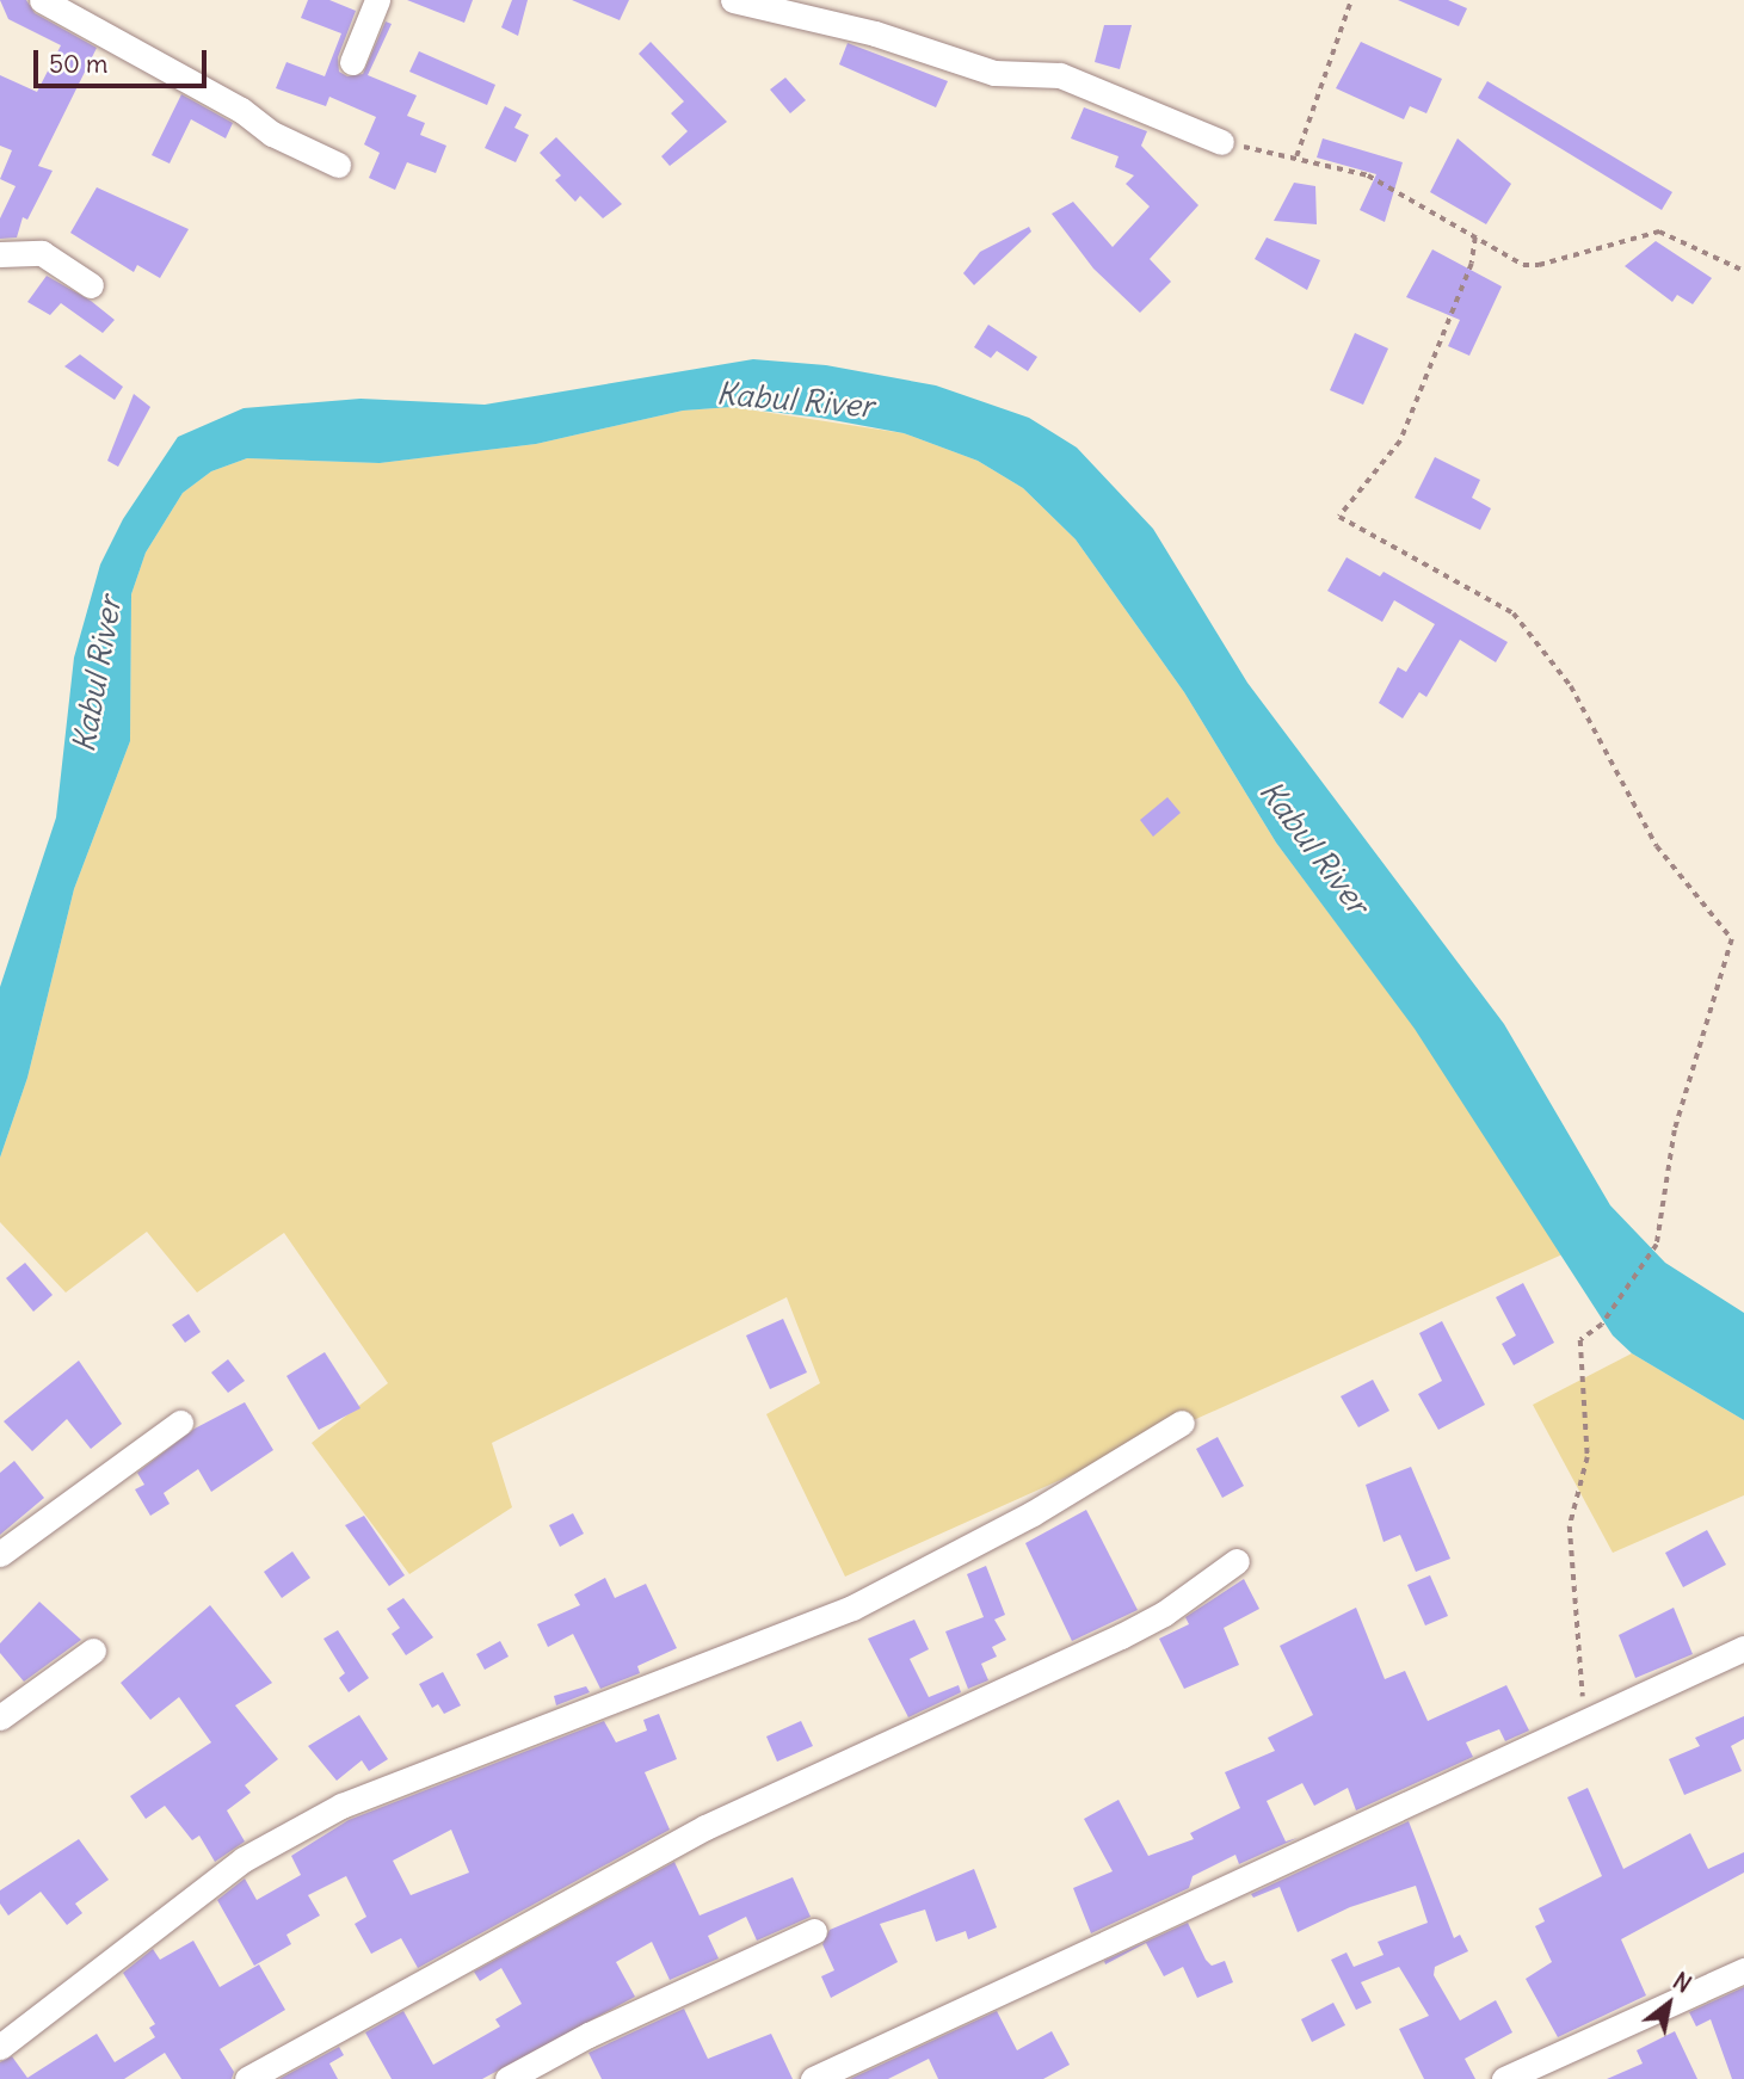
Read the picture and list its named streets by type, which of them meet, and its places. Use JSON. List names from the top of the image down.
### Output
{
  "water": ["Kabul River"],
  "scale_bar": "50 m",
  "north": "top right"
}
